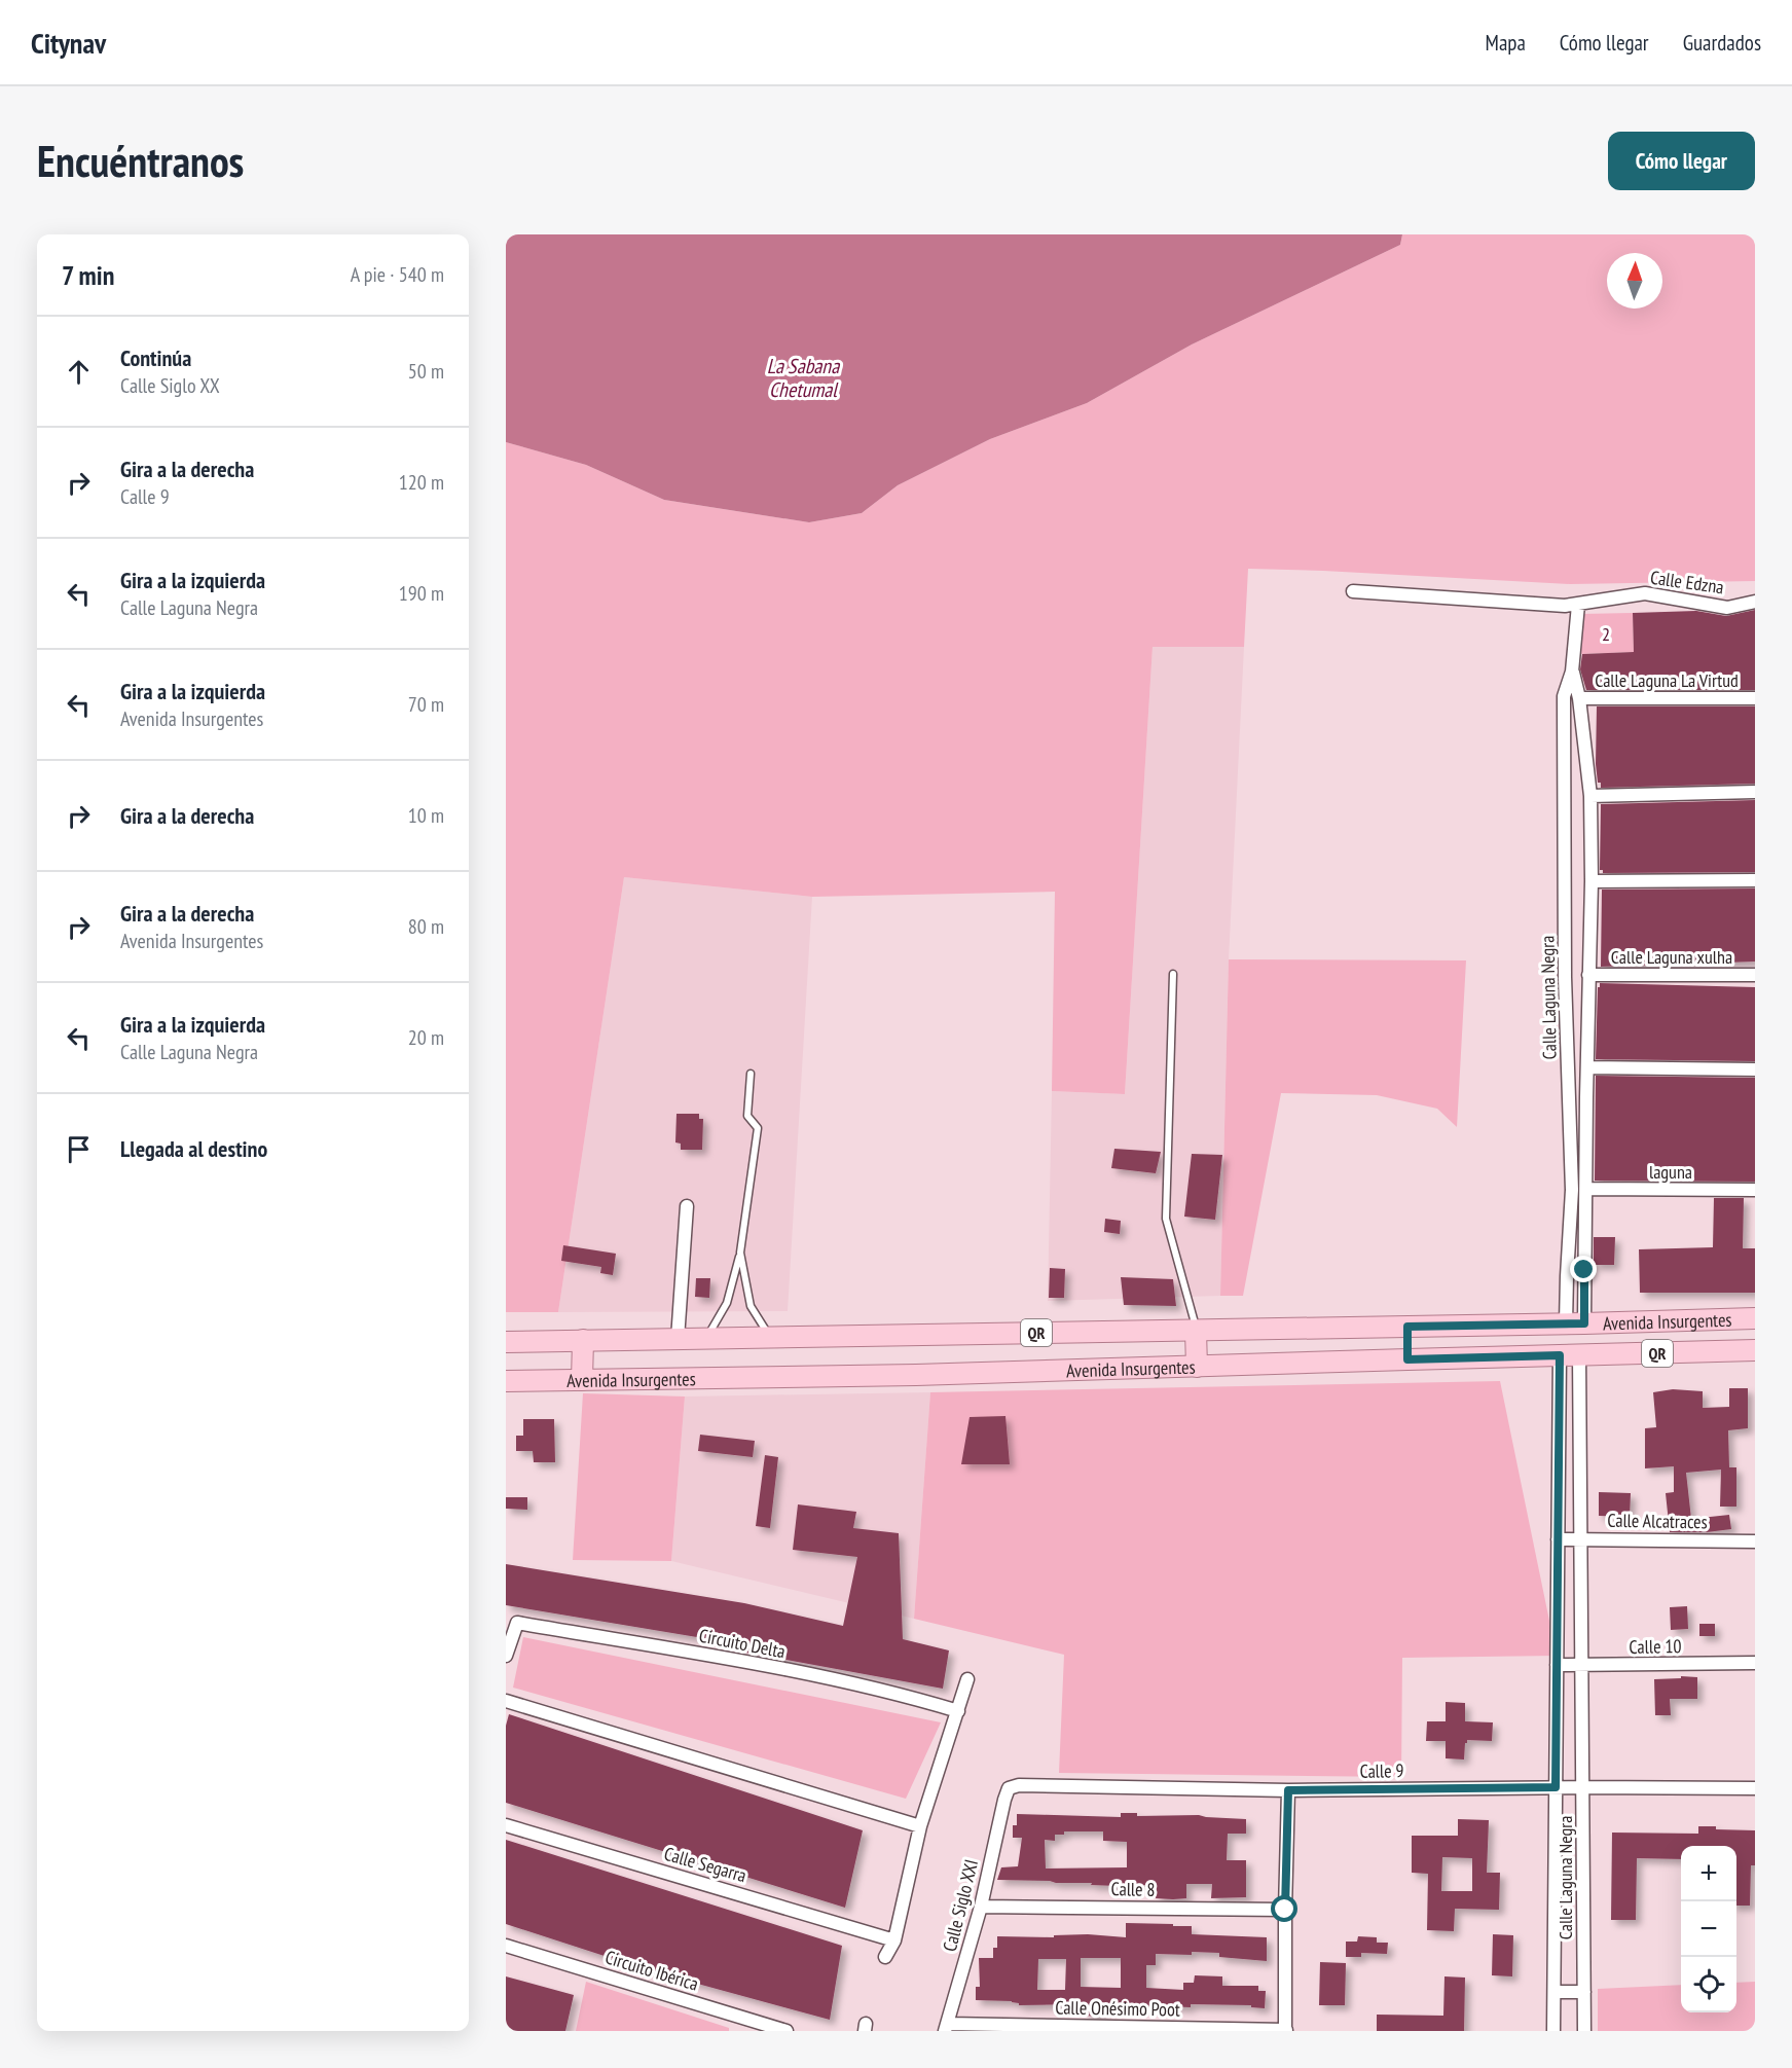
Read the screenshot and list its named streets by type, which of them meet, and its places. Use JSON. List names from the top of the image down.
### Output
{
  "streets": {
    "main road": ["Avenida Insurgentes", "QR"],
    "street": [
      "Calle Edzna",
      "Calle Laguna La Virtud",
      "Calle Laguna xulha",
      "Calle Laguna Negra",
      "laguna",
      "Calle Alcatraces",
      "Circuito Delta",
      "Calle 10",
      "Calle 9",
      "Calle Segarra",
      "Calle 8",
      "Calle Siglo XXI",
      "Circuito Ibérica",
      "Calle Onésimo Poot"
    ]
  },
  "crossings": [
    ["Calle Edzna", "Calle Laguna Negra"],
    ["Calle Laguna La Virtud", "Calle Laguna Negra"],
    ["Calle Laguna xulha", "Calle Laguna Negra"],
    ["Calle Laguna Negra", "laguna"],
    ["Calle Laguna Negra", "Avenida Insurgentes"],
    ["Calle Laguna Negra", "Calle Alcatraces"],
    ["Calle Laguna Negra", "Calle 10"],
    ["Calle Laguna Negra", "Calle 9"],
    ["Calle 9", "Calle Siglo XXI"],
    ["Calle 8", "Calle Siglo XXI"],
    ["Calle Siglo XXI", "Calle Onésimo Poot"]
  ],
  "water": ["La Sabana Chetumal"],
  "parks": ["2"],
  "north": "top",
  "page": {
    "header": "Citynav",
    "nav": ["Mapa", "Cómo llegar", "Guardados"],
    "buttons": "Cómo llegar",
    "title": "Encuéntranos",
    "heading": ["7 min", "A pie · 540 m"],
    "list": [
      ["Continúa", "Calle Siglo XX", "50 m"],
      ["Gira a la derecha", "Calle 9", "120 m"],
      ["Gira a la izquierda", "Calle Laguna Negra", "190 m"],
      ["Gira a la izquierda", "Avenida Insurgentes", "70 m"],
      ["Gira a la derecha", "10 m"],
      ["Gira a la derecha", "Avenida Insurgentes", "80 m"],
      ["Gira a la izquierda", "Calle Laguna Negra", "20 m"],
      "Llegada al destino"
    ],
    "map_buttons": ["+", "−"]
  }
}
